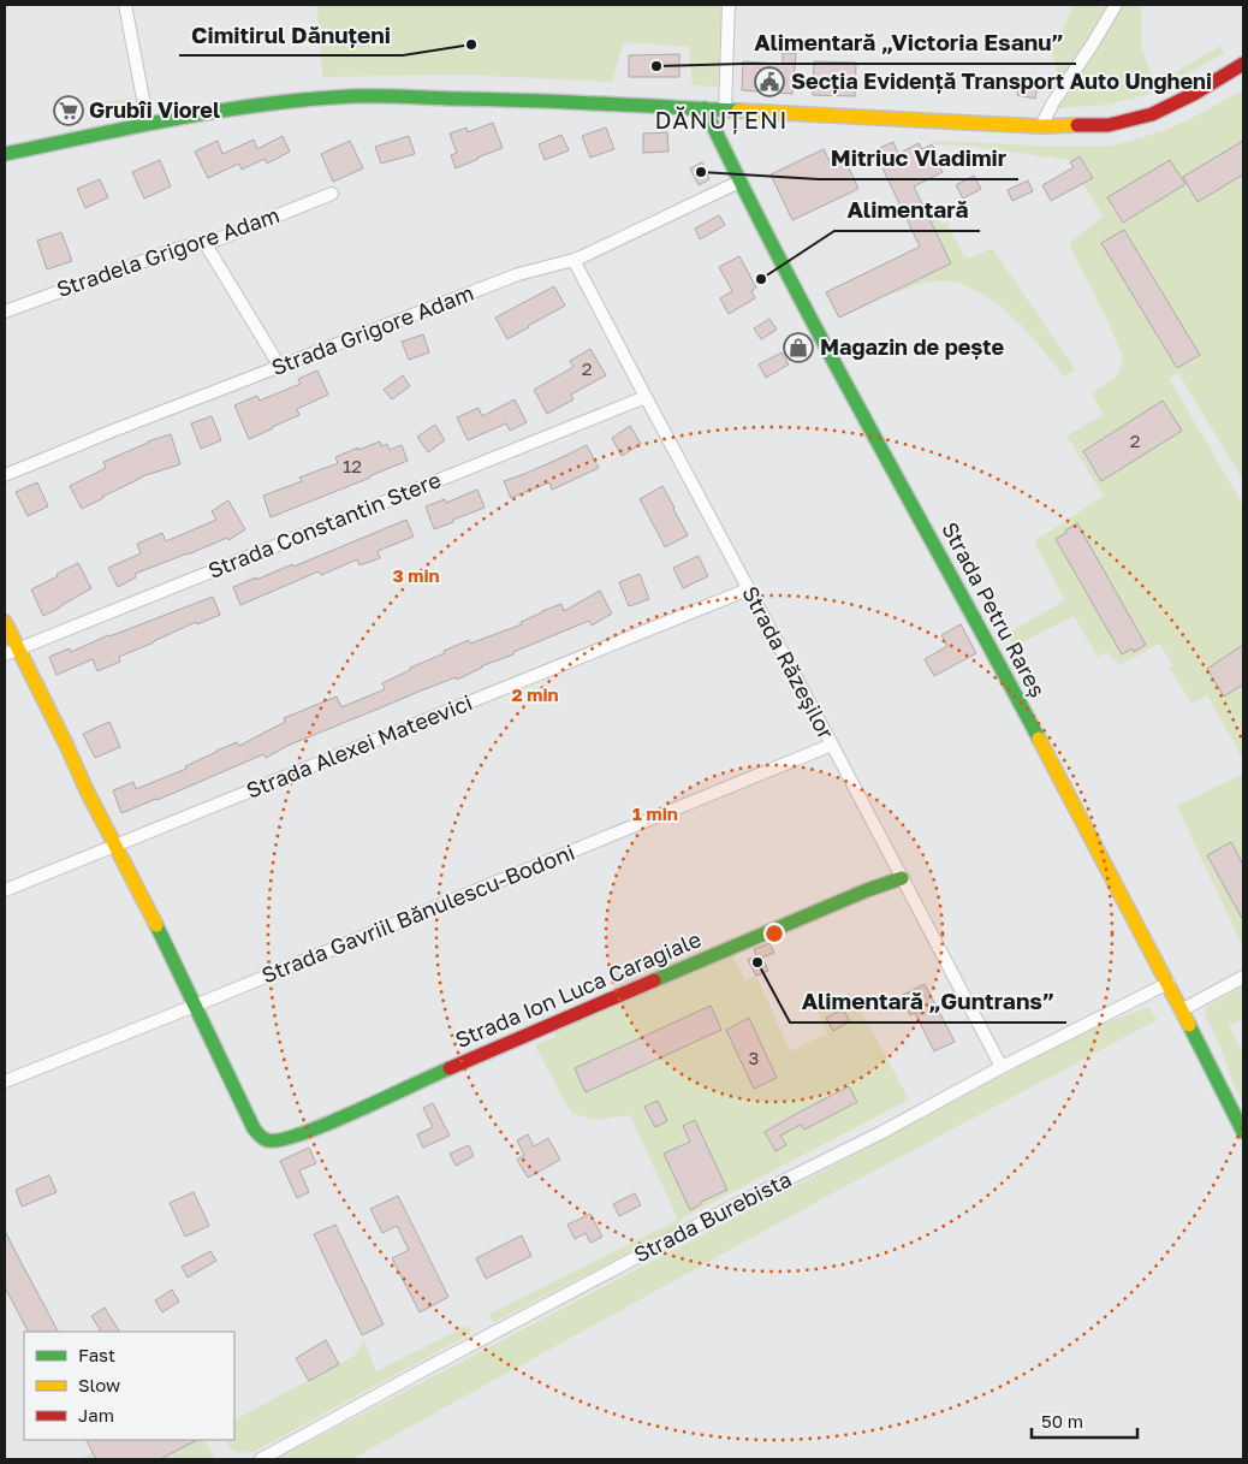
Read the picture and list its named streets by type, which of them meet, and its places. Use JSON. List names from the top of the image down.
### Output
{
  "streets": {
    "main road": ["Strada Petru Rareș", "Strada Ion Luca Caragiale"],
    "street": [
      "Stradela Grigore Adam",
      "Strada Grigore Adam",
      "Strada Constantin Stere",
      "Strada Răzeşilor",
      "Strada Alexei Mateevici",
      "Strada Gavriil Bănulescu-Bodoni",
      "Strada Burebista"
    ]
  },
  "crossings": [
    ["Strada Grigore Adam", "Strada Petru Rareș"],
    ["Strada Grigore Adam", "Strada Răzeşilor"],
    ["Strada Constantin Stere", "Strada Răzeşilor"],
    ["Strada Petru Rareș", "Strada Burebista"],
    ["Strada Răzeşilor", "Strada Alexei Mateevici"],
    ["Strada Răzeşilor", "Strada Gavriil Bănulescu-Bodoni"],
    ["Strada Răzeşilor", "Strada Ion Luca Caragiale"],
    ["Strada Răzeşilor", "Strada Burebista"],
    ["Strada Gavriil Bănulescu-Bodoni", "Strada Ion Luca Caragiale"]
  ],
  "districts": ["DĂNUȚENI"],
  "places": {
    "other": [
      "Cimitirul Dănuțeni",
      "Alimentară „Victoria Esanu”",
      "Mitriuc Vladimir",
      "Alimentară",
      "Alimentară „Guntrans”"
    ],
    "public building": ["Secția Evidență Transport Auto Ungheni"],
    "supermarket": ["Grubîi Viorel"],
    "shop": ["Magazin de pește"]
  },
  "house_numbers": [
    "2",
    "2",
    "12",
    "3"
  ],
  "legend": ["Fast", "Slow", "Jam"],
  "scale_bar": "50 m",
  "rings": ["3 min", "2 min", "1 min"]
}
